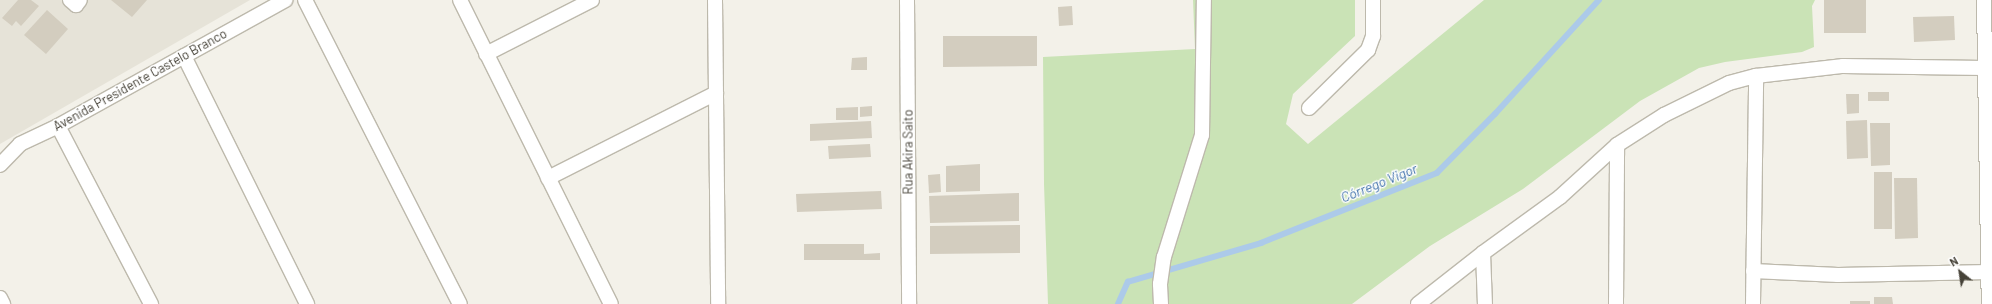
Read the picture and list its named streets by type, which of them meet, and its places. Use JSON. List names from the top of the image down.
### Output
{
  "streets": {
    "street": ["Avenida Presidente Castelo Branco", "Rua Akira Saito"]
  },
  "water": ["Córrego Vigor"],
  "north": "top left"
}
